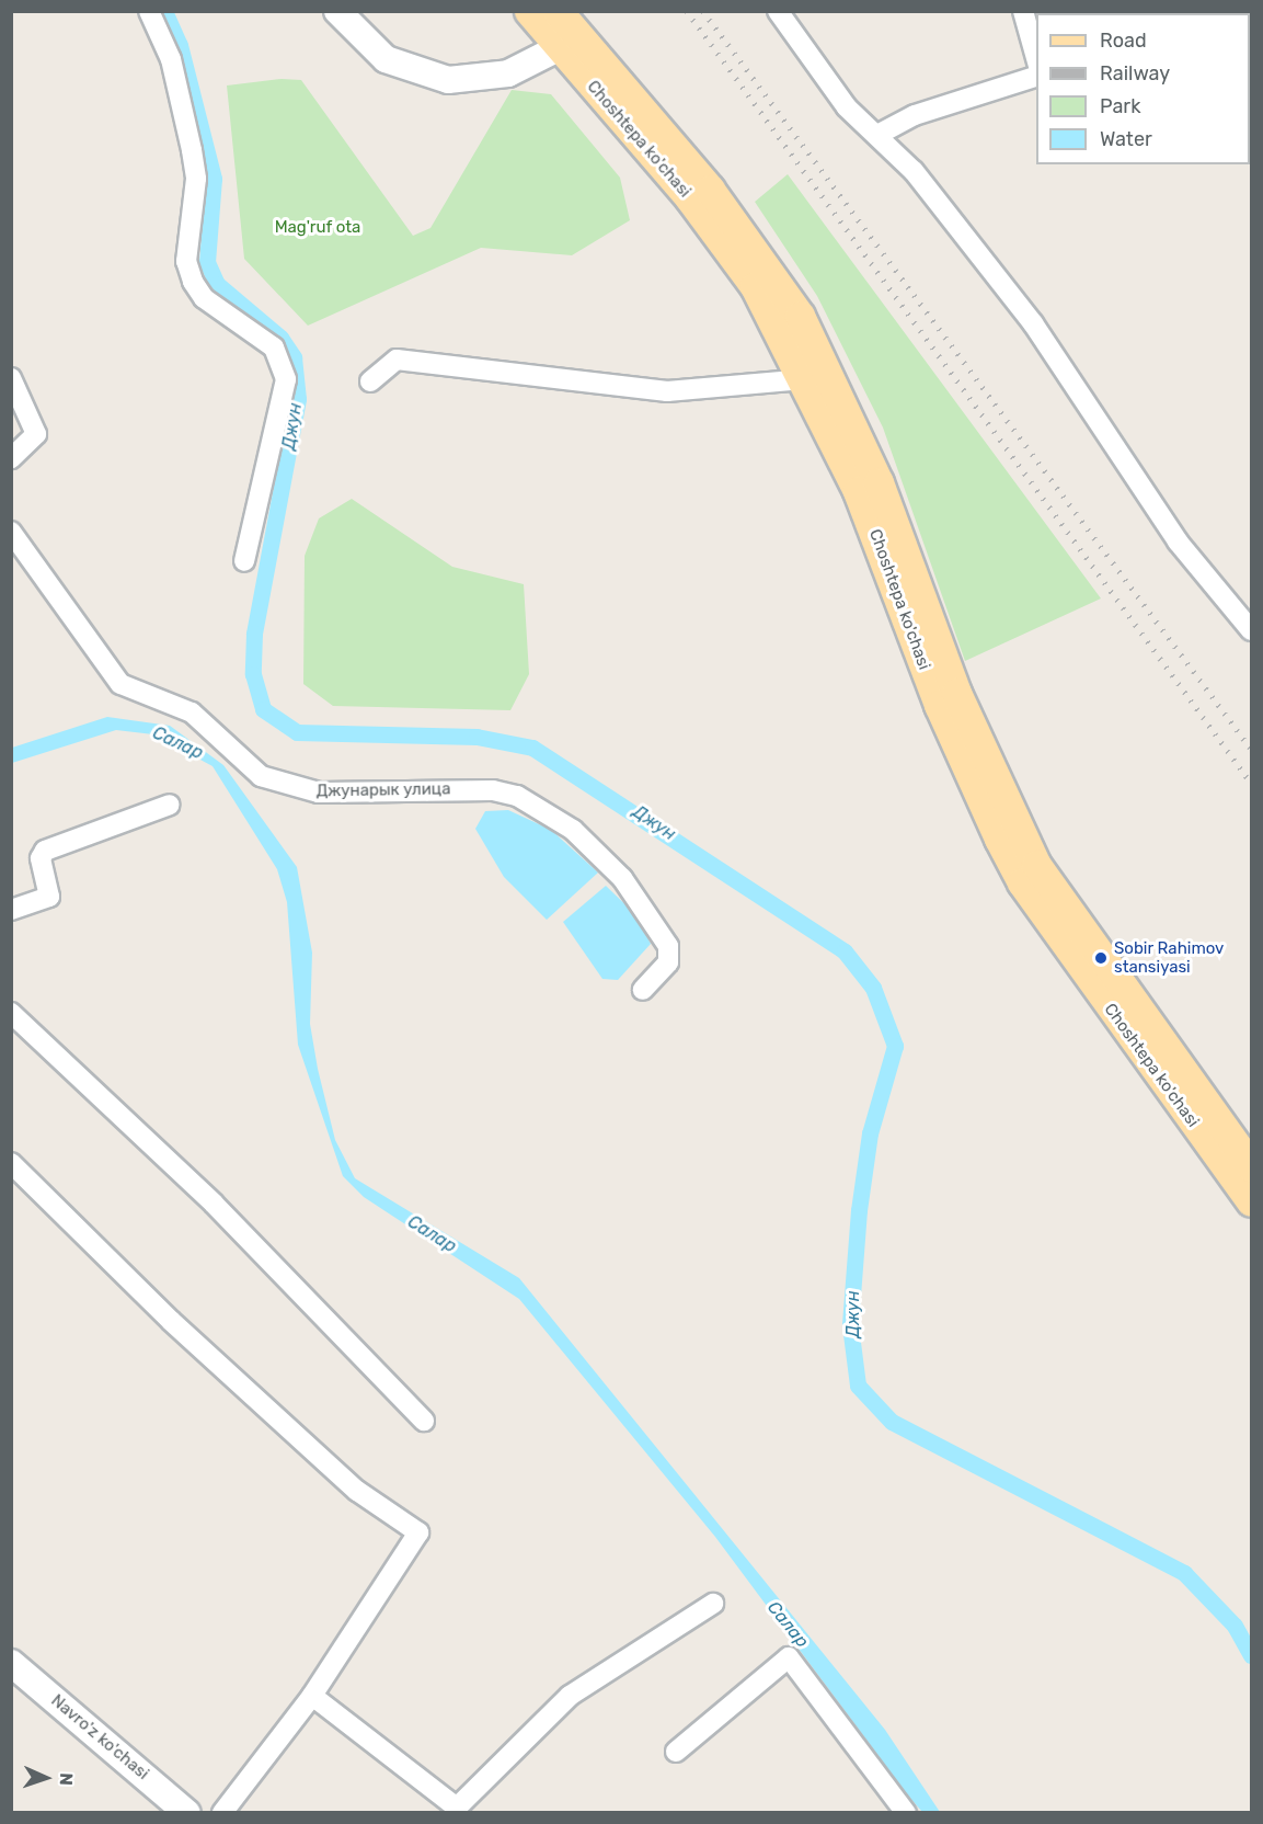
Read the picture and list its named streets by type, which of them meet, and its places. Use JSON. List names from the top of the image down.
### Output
{
  "streets": {
    "main road": ["Choshtepa ko'chasi"],
    "street": ["Джунарык улица", "Navro'z ko'chasi"]
  },
  "water": ["Джун", "Салар"],
  "parks": ["Mag'ruf ota"],
  "places": ["Sobir Rahimov stansiyasi"],
  "legend": [
    "Road",
    "Railway",
    "Park",
    "Water"
  ],
  "north": "right"
}
